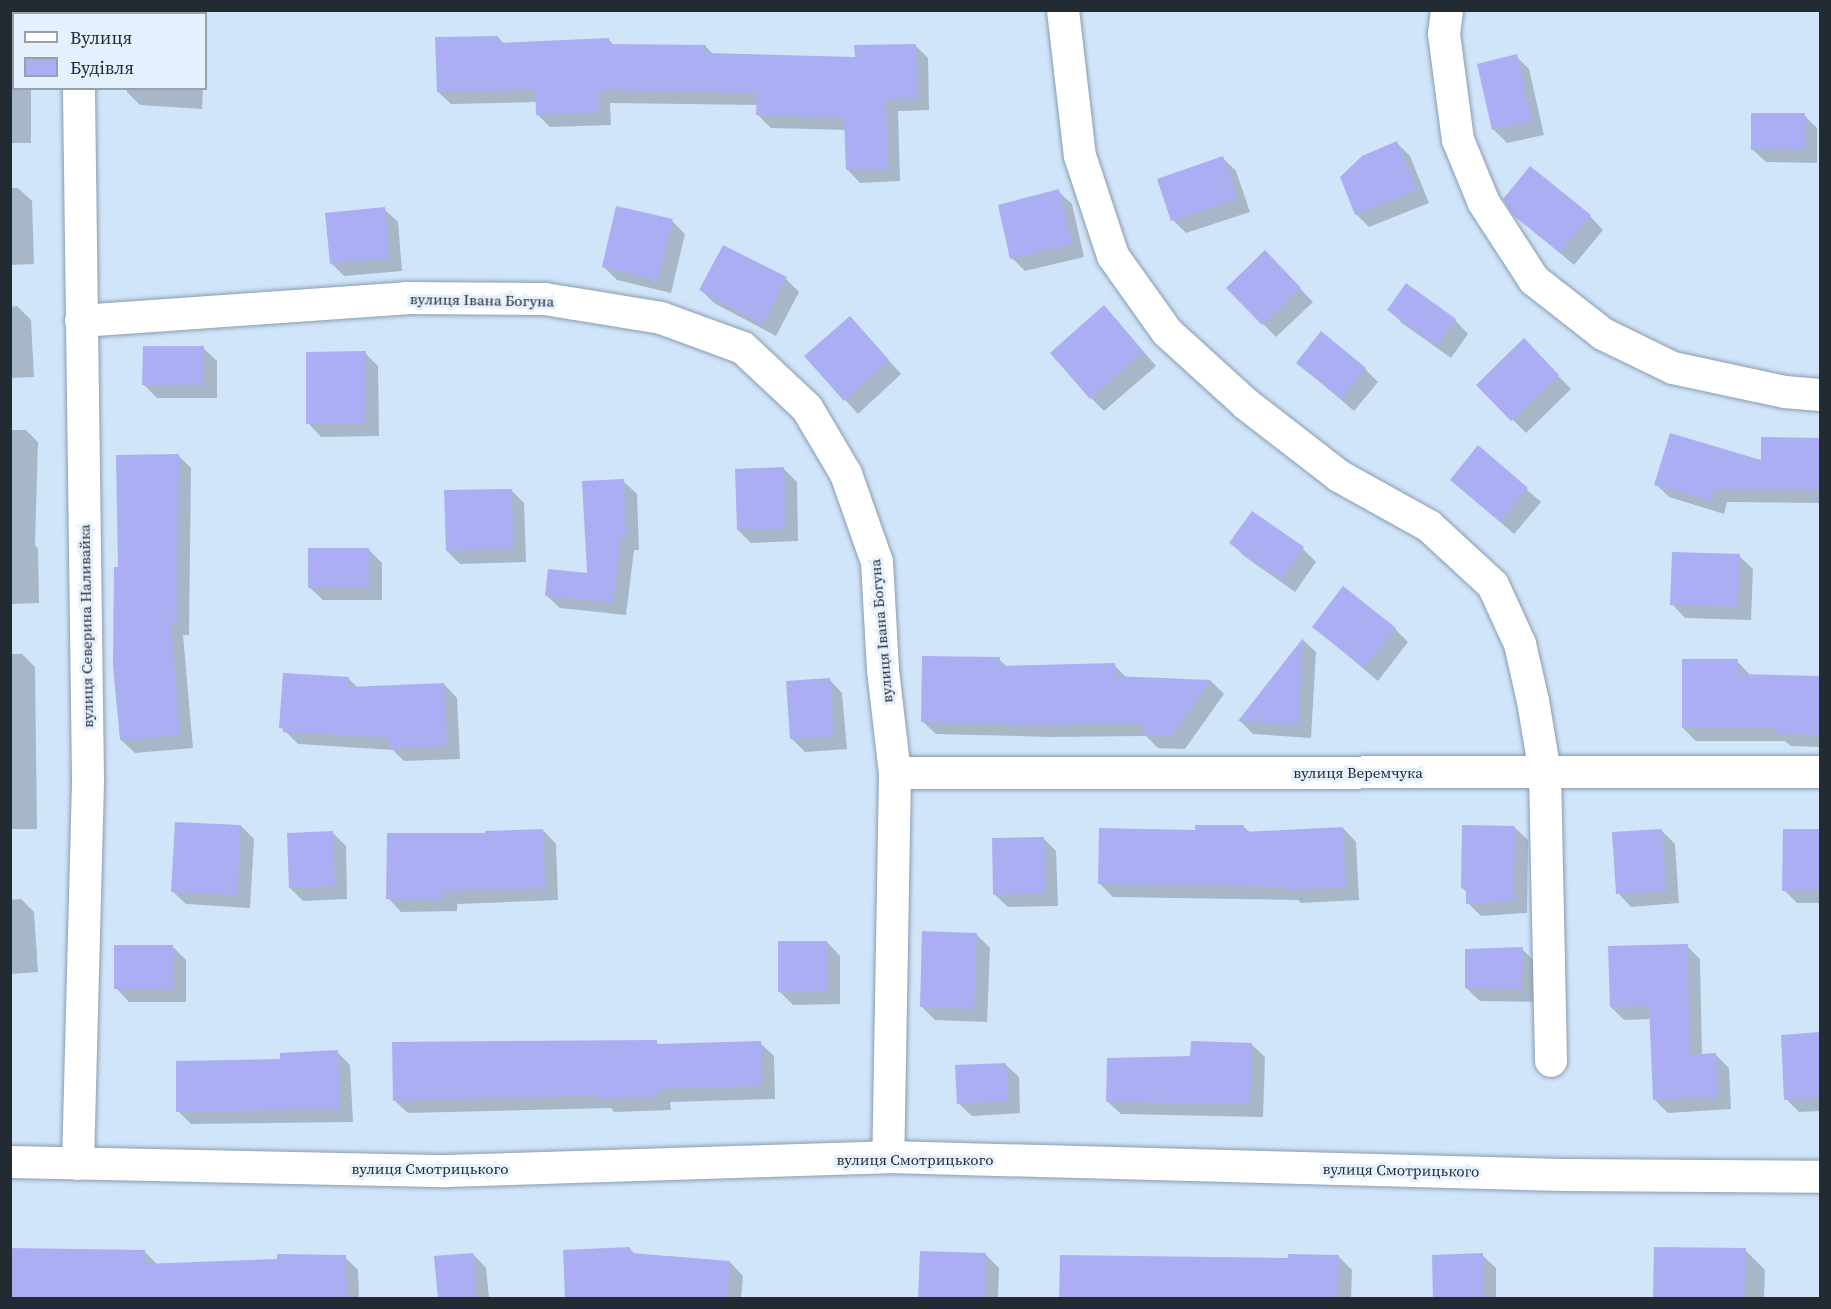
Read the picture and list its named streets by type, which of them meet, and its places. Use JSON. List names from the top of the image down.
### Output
{
  "streets": {
    "street": [
      "вулиця Івана Богуна",
      "вулиця Северина Наливайка",
      "вулиця Веремчука",
      "вулиця Смотрицького"
    ]
  },
  "crossings": [
    ["вулиця Івана Богуна", "вулиця Северина Наливайка"],
    ["вулиця Івана Богуна", "вулиця Веремчука"],
    ["вулиця Івана Богуна", "вулиця Смотрицького"],
    ["вулиця Северина Наливайка", "вулиця Смотрицького"]
  ],
  "legend": ["Вулиця", "Будівля"]
}
